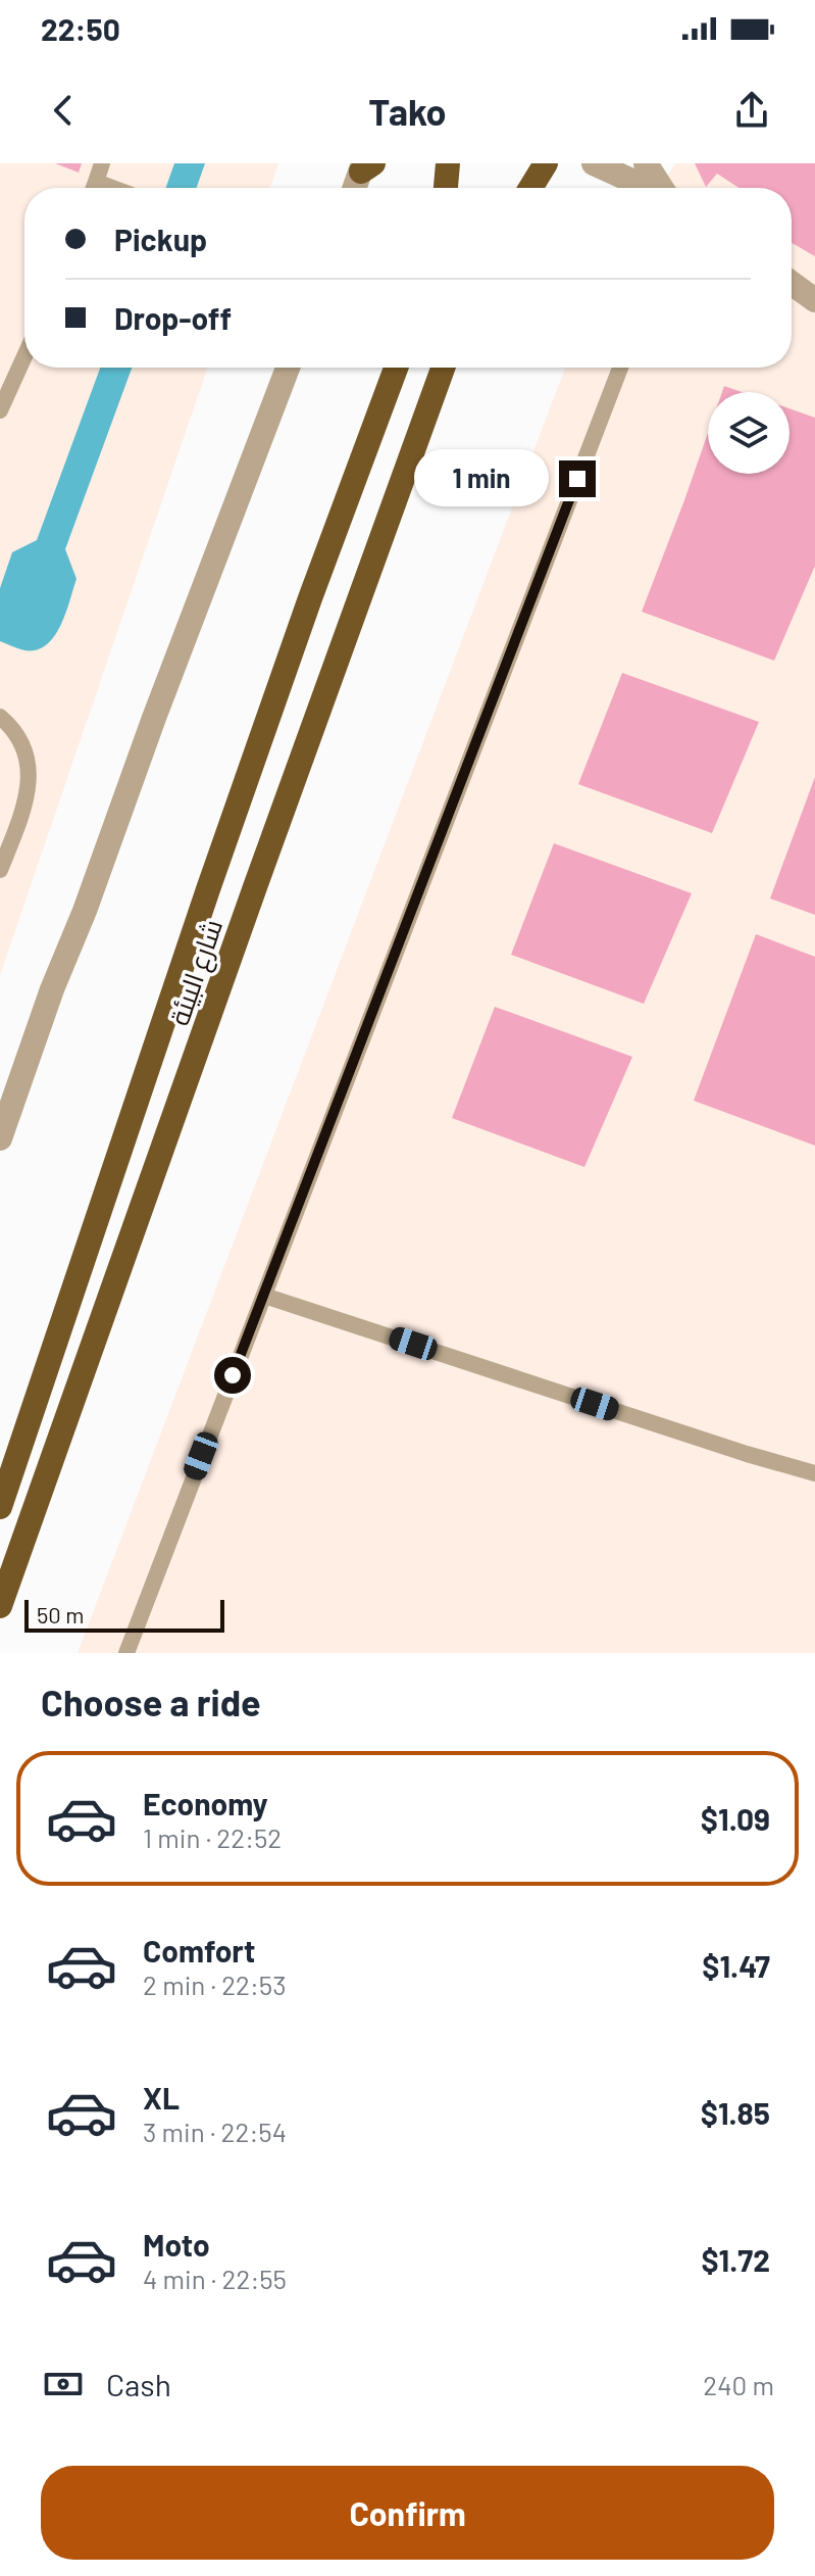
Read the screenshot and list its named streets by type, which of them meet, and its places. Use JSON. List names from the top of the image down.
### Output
{
  "streets": {
    "highway": ["شارع البيئة"]
  },
  "scale_bar": "50 m",
  "page": {
    "status": "22:50",
    "header": "Tako",
    "banner": ["Pickup", "Drop-off"],
    "bubble": "1 min",
    "scale": "50 m",
    "heading": "Choose a ride",
    "list": [
      {
        "name": "Economy",
        "note": "1 min · 22:52",
        "value": "$1.09"
      },
      {
        "name": "Comfort",
        "note": "2 min · 22:53",
        "value": "$1.47"
      },
      {
        "name": "XL",
        "note": "3 min · 22:54",
        "value": "$1.85"
      },
      {
        "name": "Moto",
        "note": "4 min · 22:55",
        "value": "$1.72"
      }
    ],
    "pay": ["Cash", "240 m"],
    "buttons": "Confirm"
  }
}
